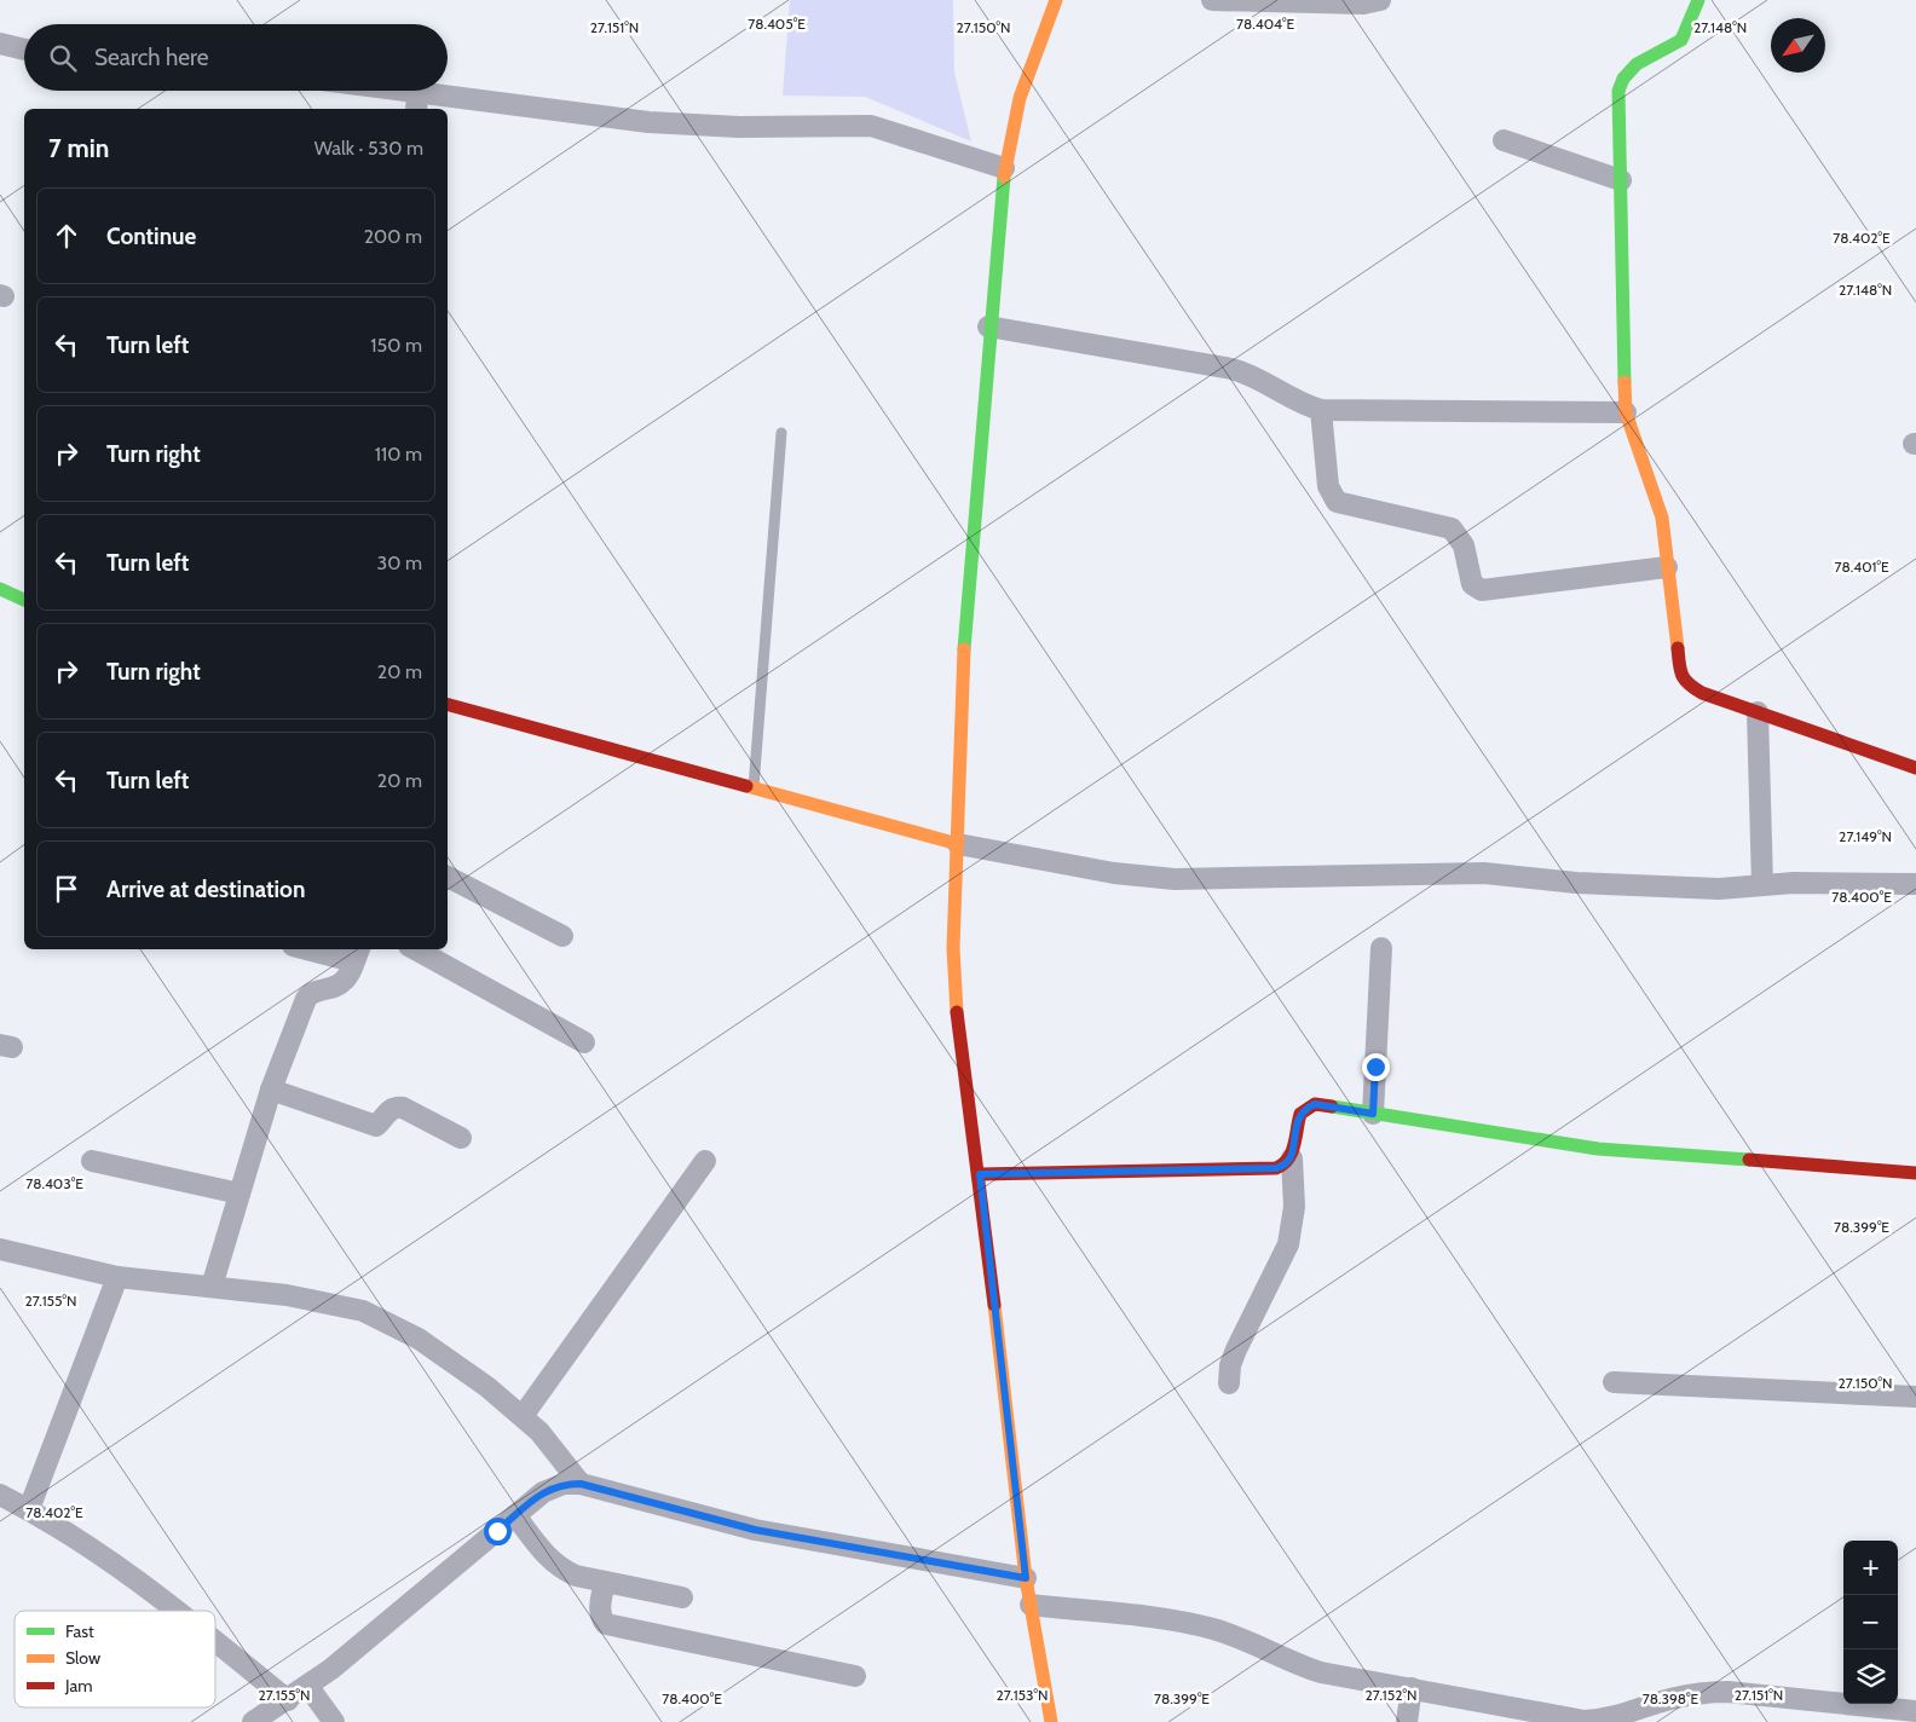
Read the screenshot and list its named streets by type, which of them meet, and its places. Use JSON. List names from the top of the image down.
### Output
{
  "legend": ["Fast", "Slow", "Jam"],
  "north": "bottom left",
  "page": {
    "search": "Search here",
    "heading": ["7 min", "Walk · 530 m"],
    "list": [
      ["Continue", "200 m"],
      ["Turn left", "150 m"],
      ["Turn right", "110 m"],
      ["Turn left", "30 m"],
      ["Turn right", "20 m"],
      ["Turn left", "20 m"],
      "Arrive at destination"
    ],
    "map_buttons": ["+", "−"]
  },
  "coordinates": [
    "78.405°E",
    "78.404°E",
    "27.151°N",
    "27.150°N",
    "27.148°N",
    "78.402°E",
    "78.401°E",
    "27.149°N",
    "78.400°E",
    "78.403°E",
    "78.399°E",
    "27.155°N",
    "27.153°N",
    "27.152°N",
    "78.398°E"
  ]
}
